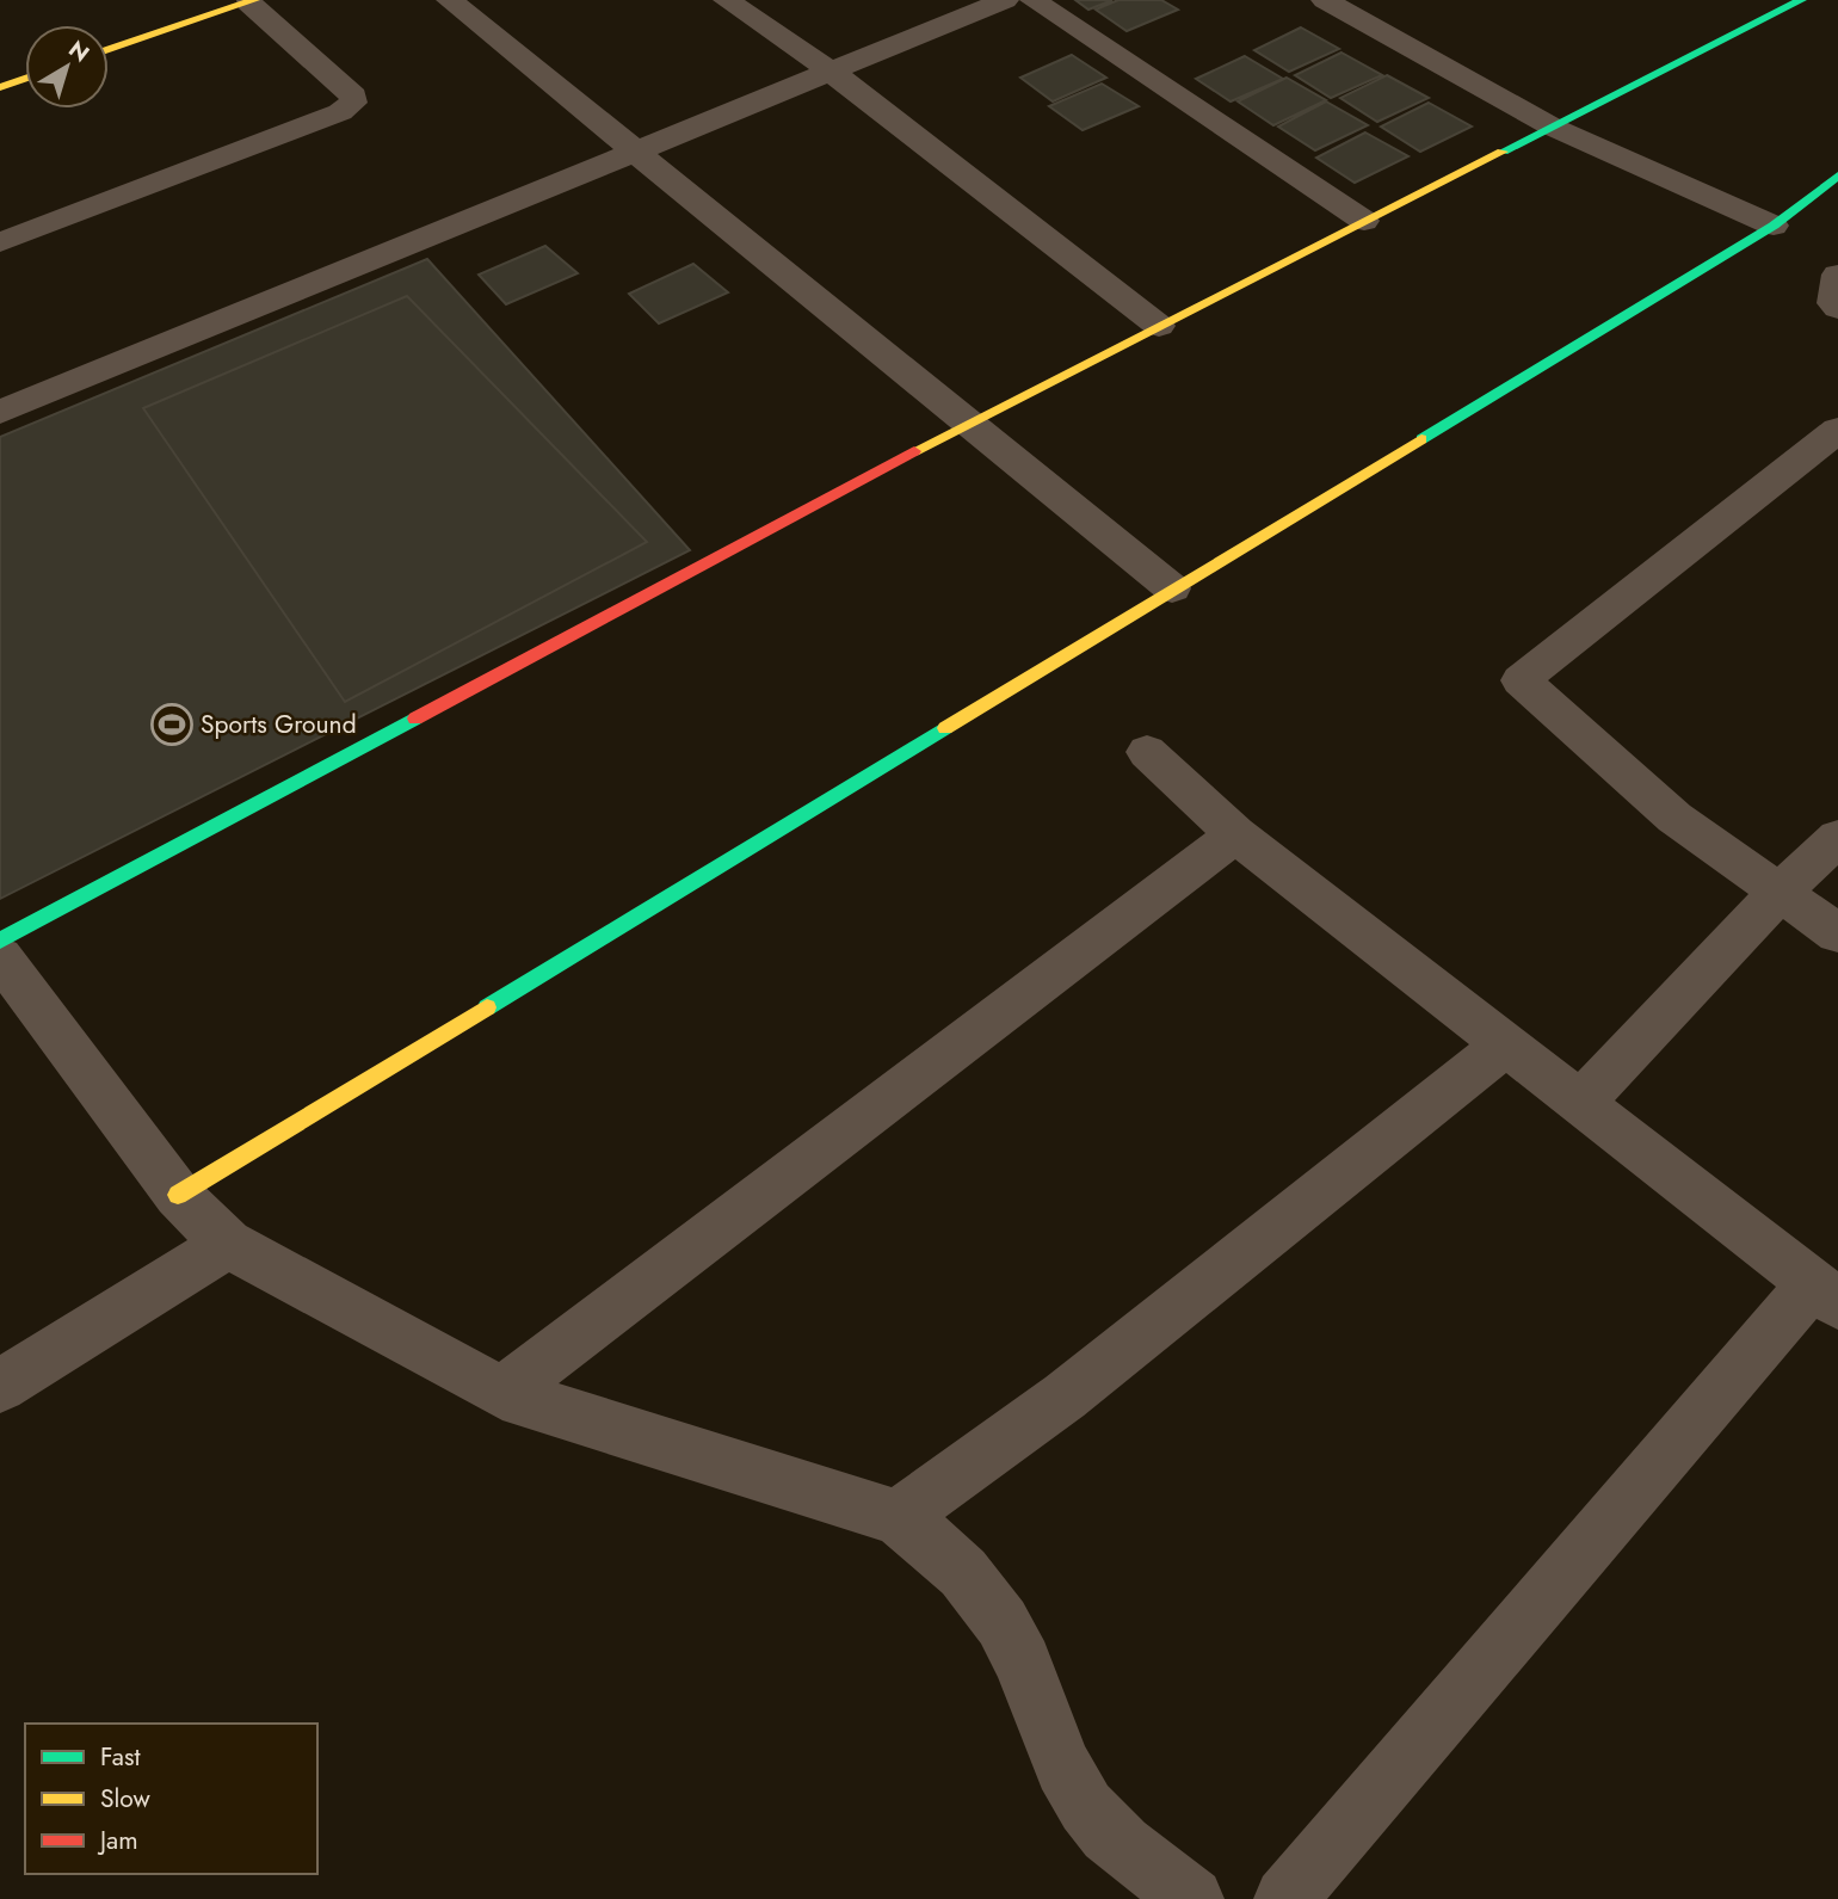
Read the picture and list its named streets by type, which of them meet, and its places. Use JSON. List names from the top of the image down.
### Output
{
  "places": {
    "sports": ["Sports Ground"]
  },
  "legend": ["Fast", "Slow", "Jam"],
  "north": "top right"
}
